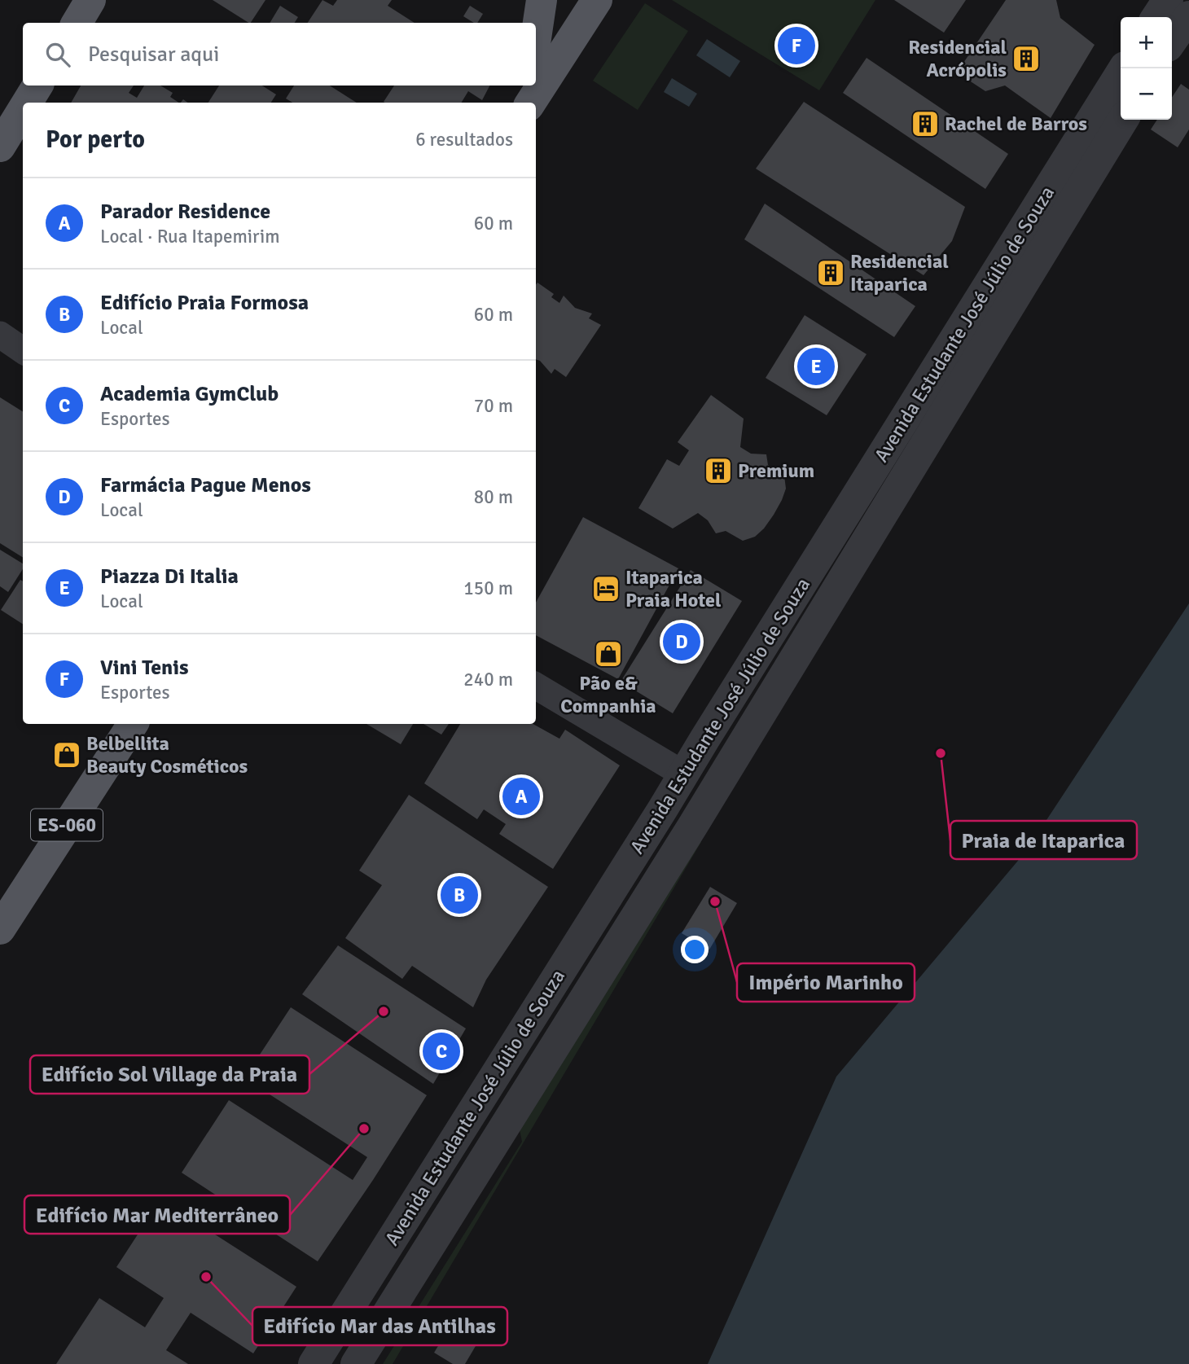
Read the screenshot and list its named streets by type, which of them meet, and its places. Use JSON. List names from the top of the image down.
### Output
{
  "streets": {
    "main road": ["ES-060"],
    "street": ["Avenida Estudante José Júlio de Souza"]
  },
  "places": {
    "building": [
      "Residencial Acrópolis",
      "Rachel de Barros",
      "Residencial Itaparica",
      "Premium"
    ],
    "hotel": ["Itaparica Praia Hotel"],
    "shop": ["Pão e& Companhia", "Belbellita Beauty Cosméticos"],
    "other": [
      "Praia de Itaparica",
      "Império Marinho",
      "Edifício Sol Village da Praia",
      "Edifício Mar Mediterrâneo",
      "Edifício Mar das Antilhas"
    ]
  },
  "page": {
    "map_buttons": ["+", "−"],
    "search": "Pesquisar aqui",
    "pins": [
      "F",
      "E",
      "D",
      "A",
      "B",
      "C"
    ],
    "heading": ["Por perto", "6 resultados"],
    "list": [
      {
        "mark": "A",
        "name": "Parador Residence",
        "note": "Local · Rua Itapemirim",
        "value": "60 m"
      },
      {
        "mark": "B",
        "name": "Edifício Praia Formosa",
        "note": "Local",
        "value": "60 m"
      },
      {
        "mark": "C",
        "name": "Academia GymClub",
        "note": "Esportes",
        "value": "70 m"
      },
      {
        "mark": "D",
        "name": "Farmácia Pague Menos",
        "note": "Local",
        "value": "80 m"
      },
      {
        "mark": "E",
        "name": "Piazza Di Italia",
        "note": "Local",
        "value": "150 m"
      },
      {
        "mark": "F",
        "name": "Vini Tenis",
        "note": "Esportes",
        "value": "240 m"
      }
    ]
  }
}
